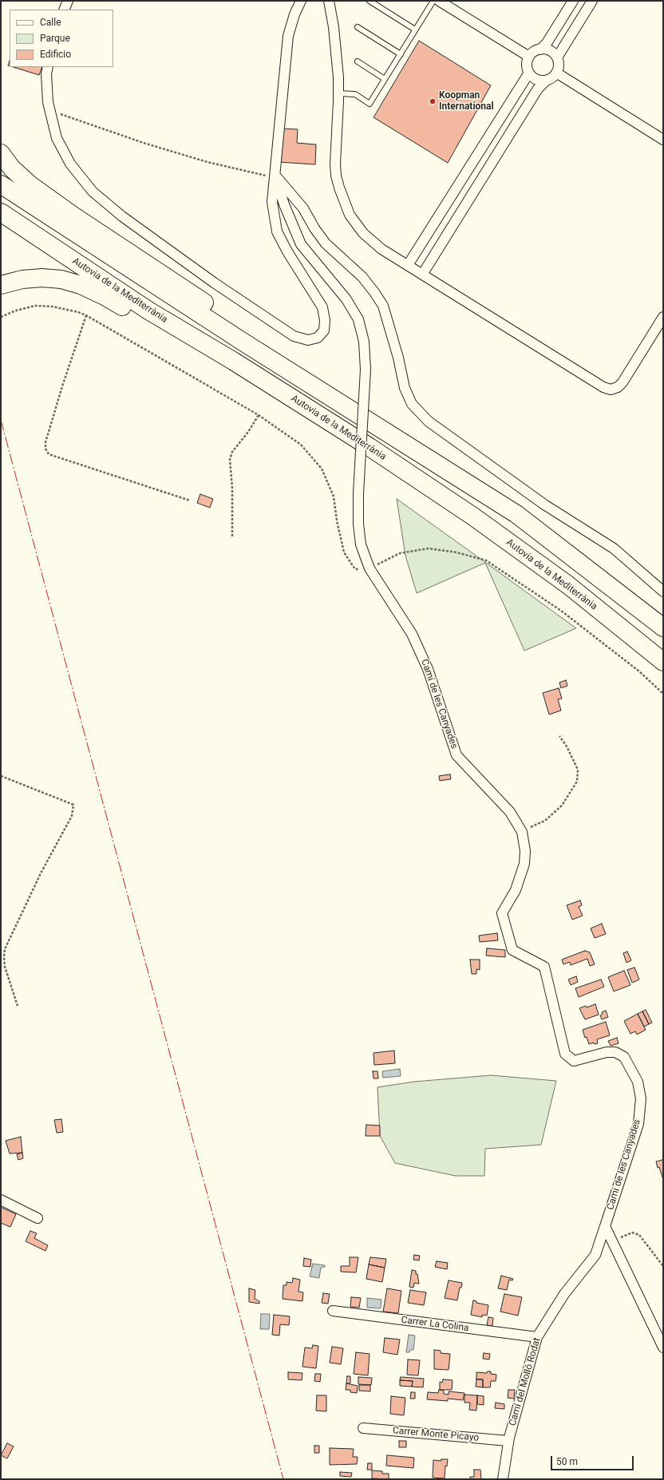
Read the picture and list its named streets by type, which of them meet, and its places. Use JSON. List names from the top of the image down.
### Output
{
  "streets": {
    "highway": ["Autovia de la Mediterrània"],
    "street": [
      "Camí de les Canyades",
      "Carrer La Colina",
      "Camí del Molló Rodat",
      "Carrer Monte Picayo"
    ]
  },
  "crossings": [
    ["Camí de les Canyades", "Camí del Molló Rodat"],
    ["Carrer La Colina", "Camí del Molló Rodat"],
    ["Camí del Molló Rodat", "Carrer Monte Picayo"]
  ],
  "places": ["Koopman International"],
  "legend": ["Calle", "Parque", "Edificio"],
  "scale_bar": "50 m"
}
